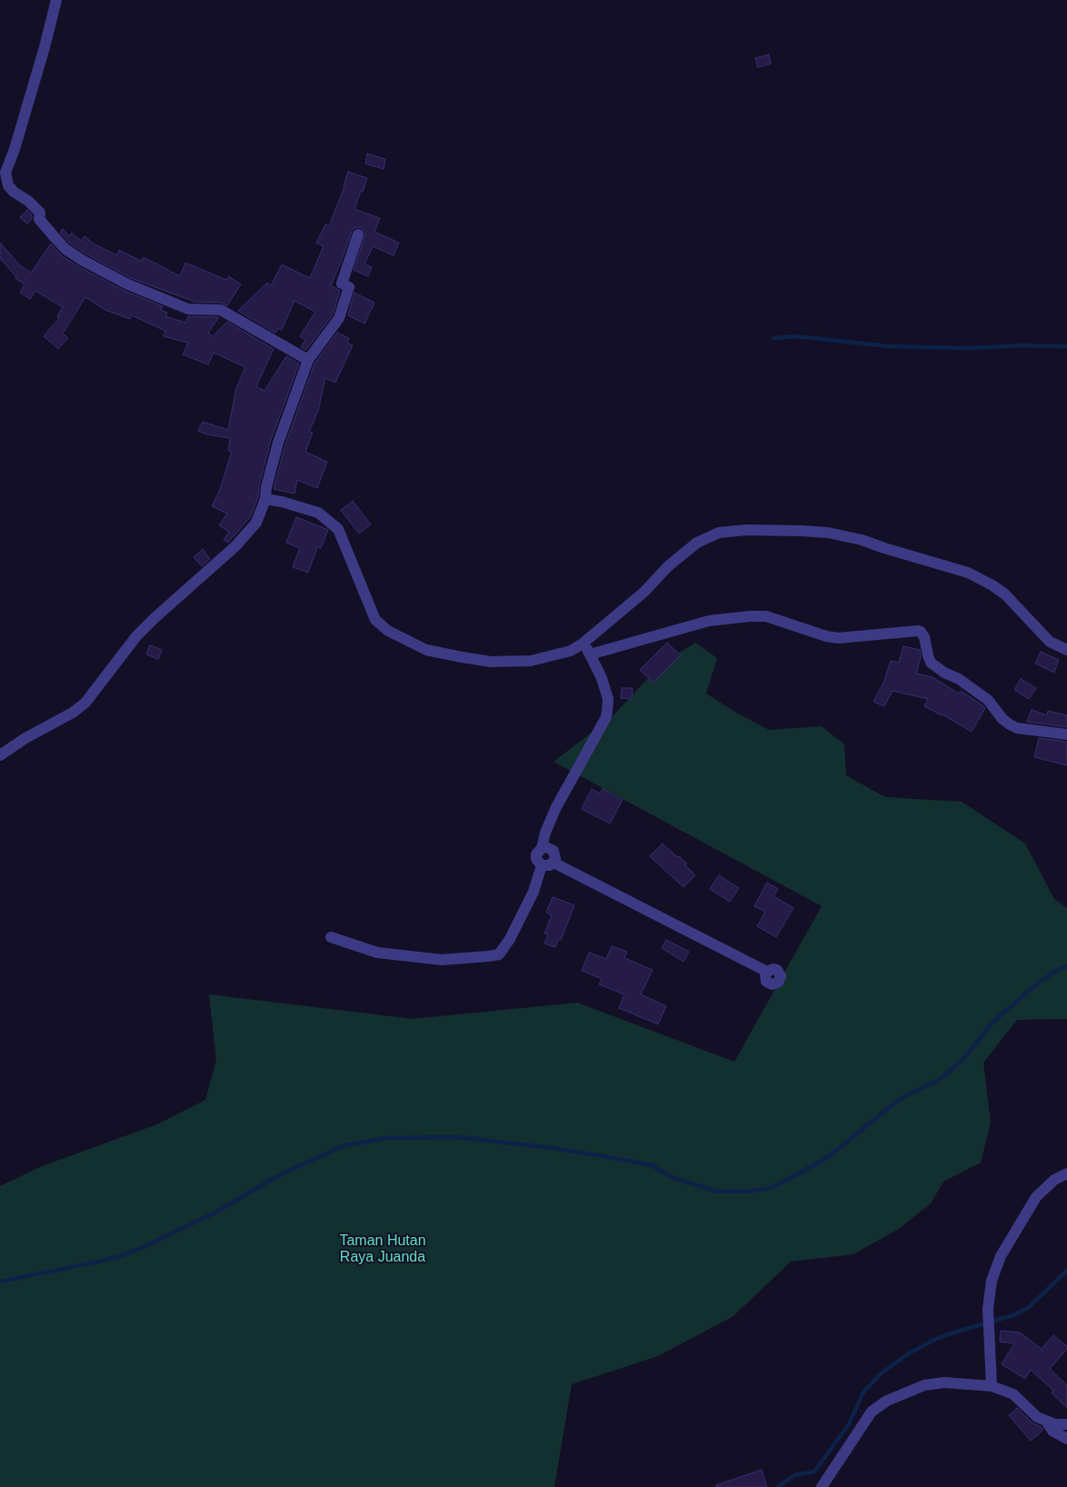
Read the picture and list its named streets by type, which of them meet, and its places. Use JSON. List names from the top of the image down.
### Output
{
  "parks": ["Taman Hutan Raya Juanda"]
}
